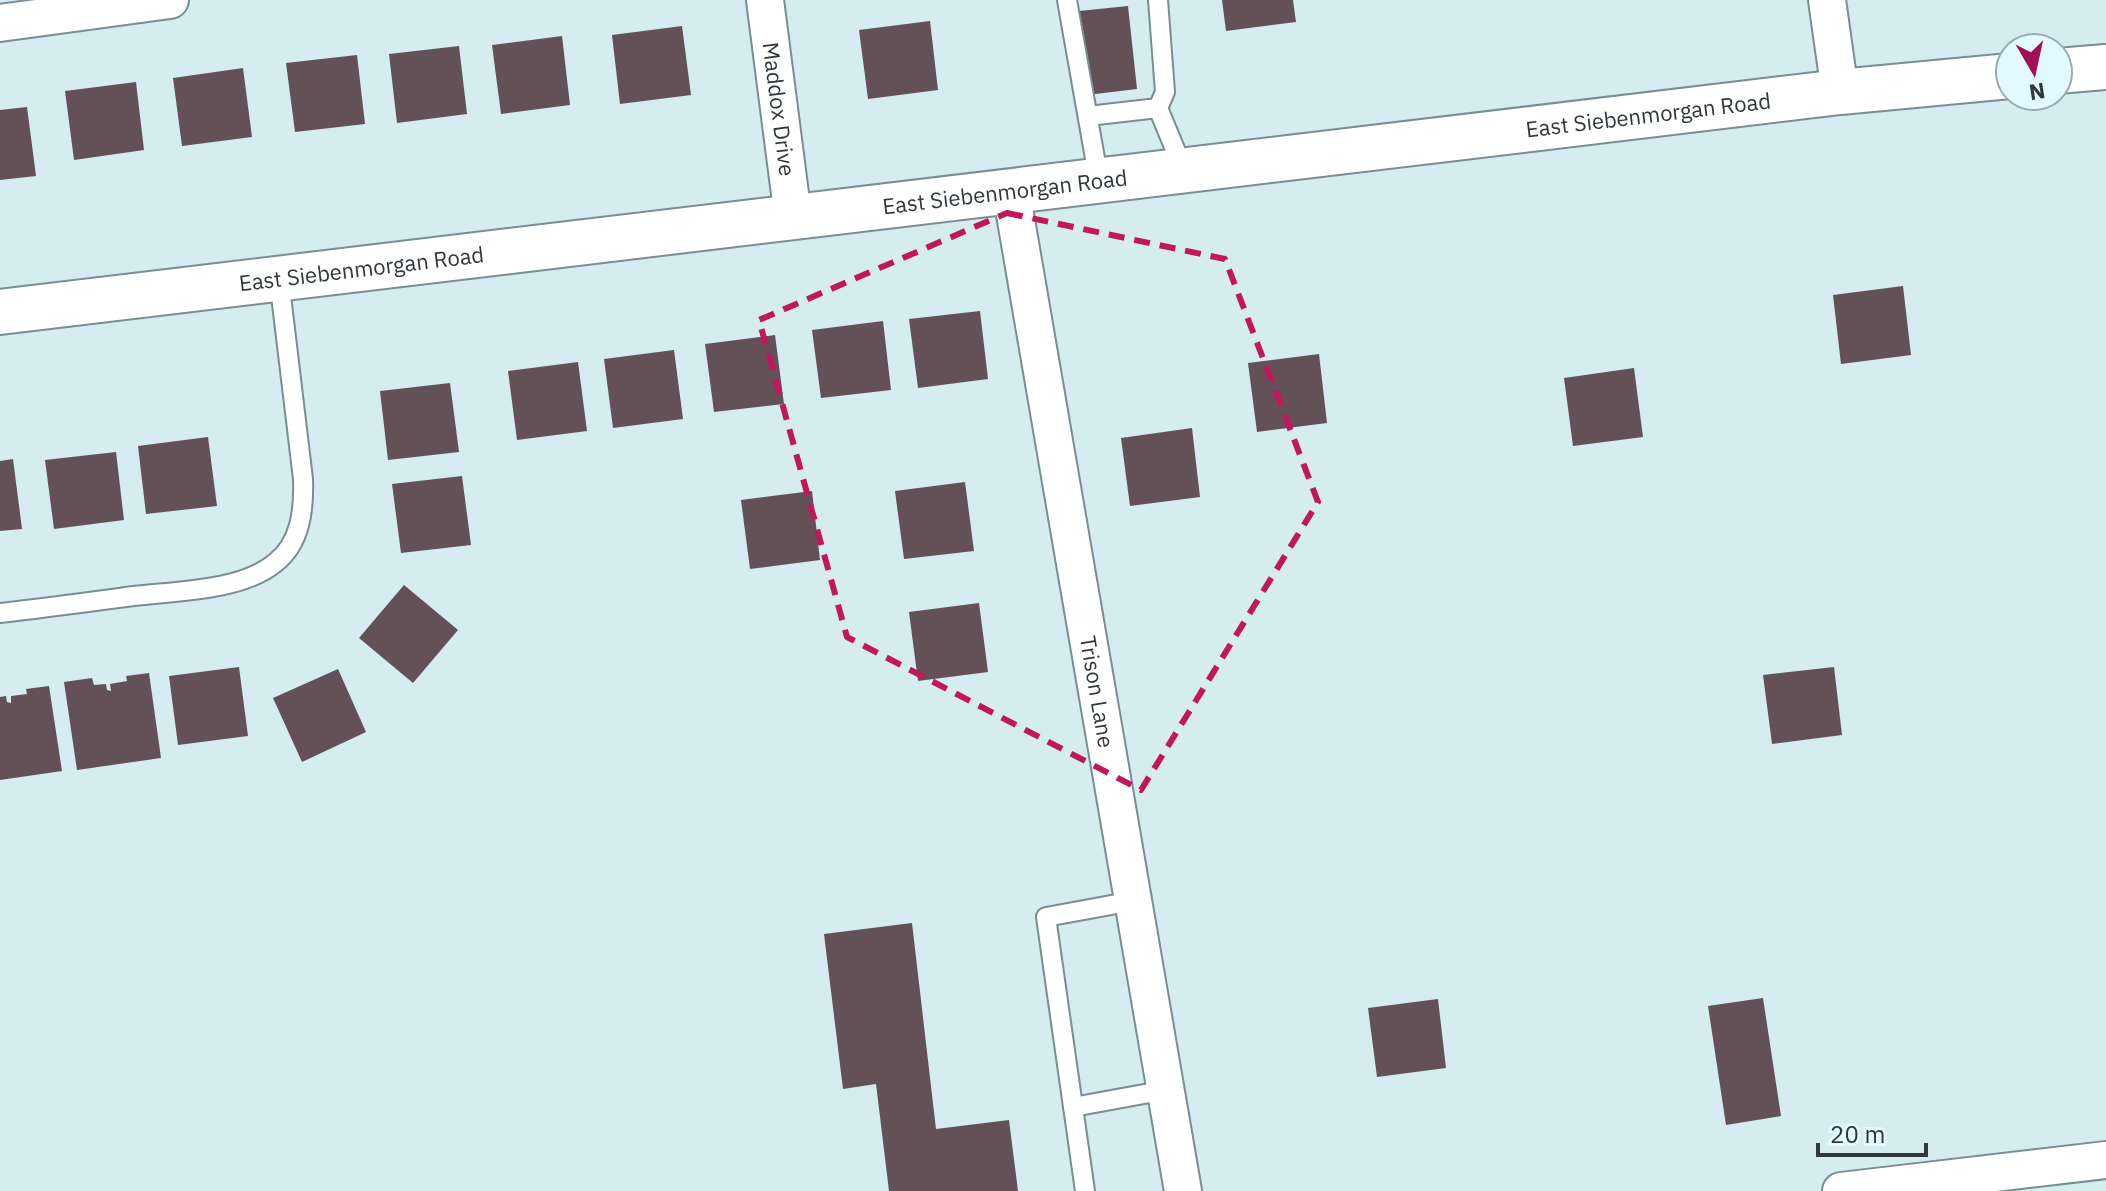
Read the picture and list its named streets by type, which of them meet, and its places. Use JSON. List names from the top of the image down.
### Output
{
  "streets": {
    "street": ["Maddox Drive", "East Siebenmorgan Road", "Trison Lane"]
  },
  "crossings": [
    ["Maddox Drive", "East Siebenmorgan Road"],
    ["East Siebenmorgan Road", "Trison Lane"]
  ],
  "scale_bar": "20 m",
  "north": "bottom"
}
